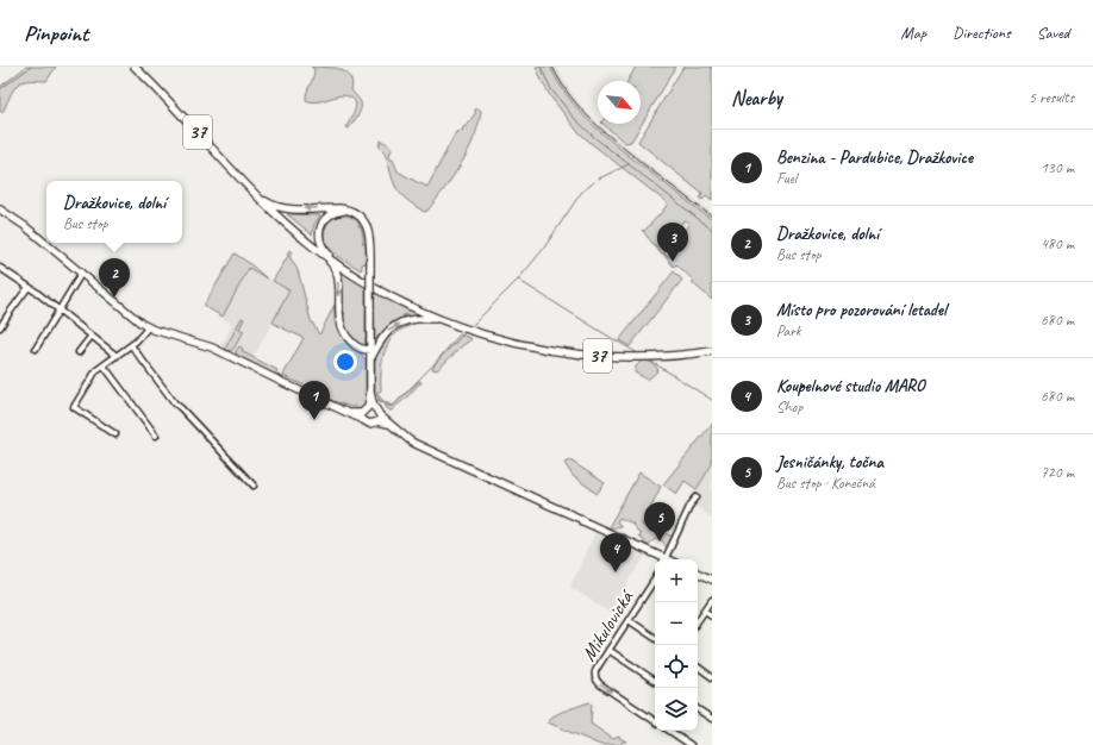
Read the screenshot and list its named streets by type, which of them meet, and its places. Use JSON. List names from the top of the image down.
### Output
{
  "streets": {
    "main road": ["37"],
    "street": ["Mikulovická"]
  },
  "north": "bottom right",
  "page": {
    "header": "Pinpoint",
    "nav": ["Map", "Directions", "Saved"],
    "heading": ["Nearby", "5 results"],
    "list": [
      {
        "mark": "1",
        "name": "Benzina - Pardubice, Dražkovice",
        "note": "Fuel",
        "value": "130 m"
      },
      {
        "mark": "2",
        "name": "Dražkovice, dolní",
        "note": "Bus stop",
        "value": "480 m"
      },
      {
        "mark": "3",
        "name": "Místo pro pozorování letadel",
        "note": "Park",
        "value": "680 m"
      },
      {
        "mark": "4",
        "name": "Koupelnové studio MARO",
        "note": "Shop",
        "value": "680 m"
      },
      {
        "mark": "5",
        "name": "Jesničánky, točna",
        "note": "Bus stop · Konečná",
        "value": "720 m"
      }
    ],
    "popup": ["Dražkovice, dolní", "Bus stop"],
    "pins": [
      "3",
      "2",
      "1",
      "5",
      "4"
    ],
    "map_buttons": ["+", "−"]
  }
}
